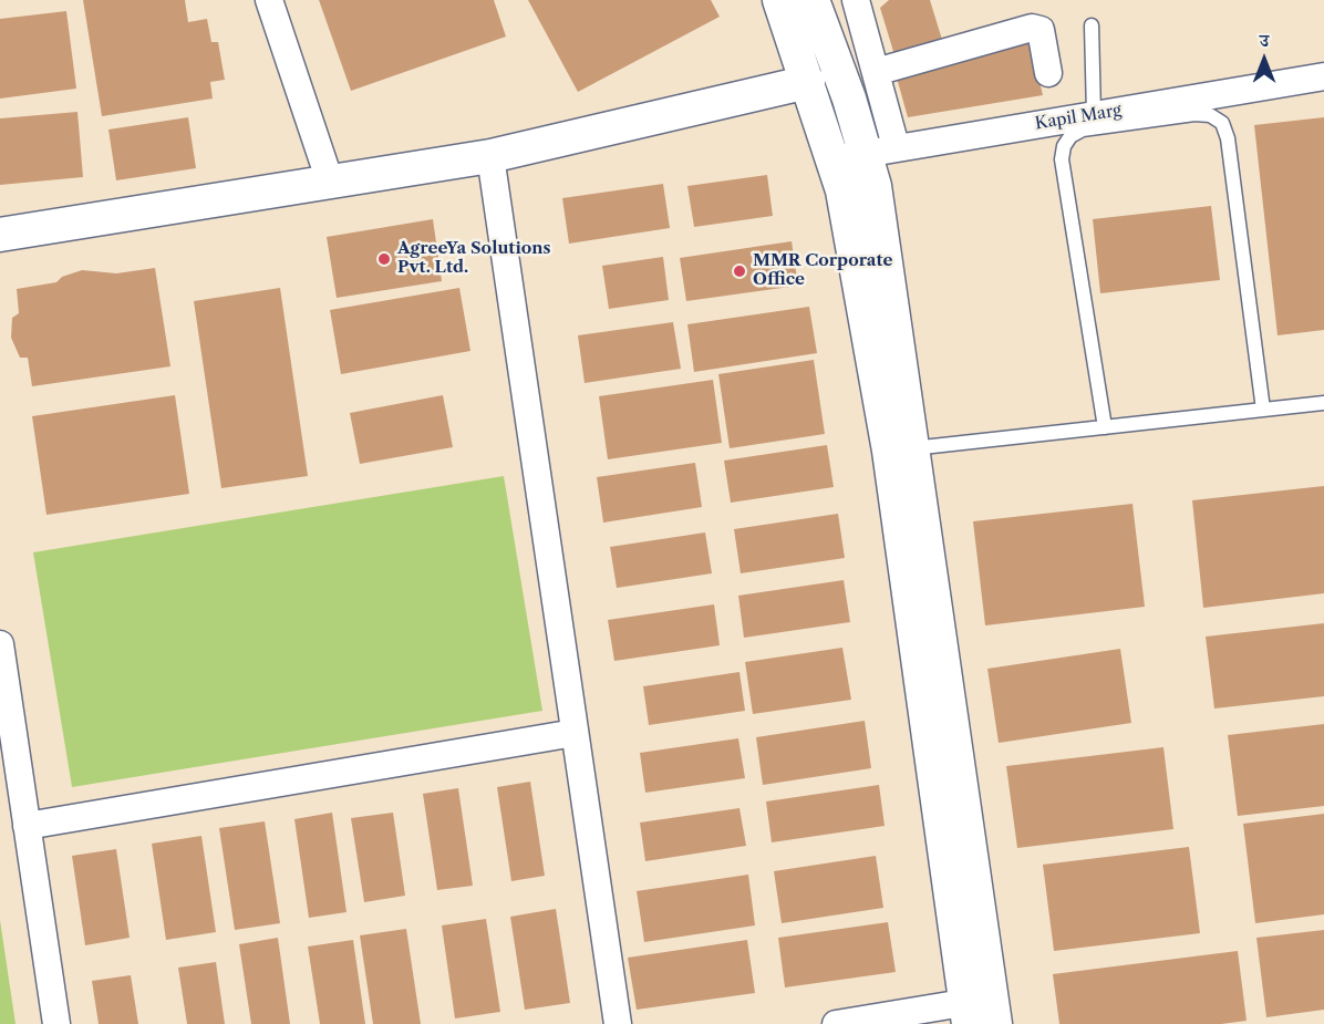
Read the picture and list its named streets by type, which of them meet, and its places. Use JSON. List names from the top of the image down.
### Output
{
  "streets": {
    "street": ["Kapil Marg"]
  },
  "places": ["AgreeYa Solutions Pvt. Ltd.", "MMR Corporate Office"],
  "north": "top"
}
